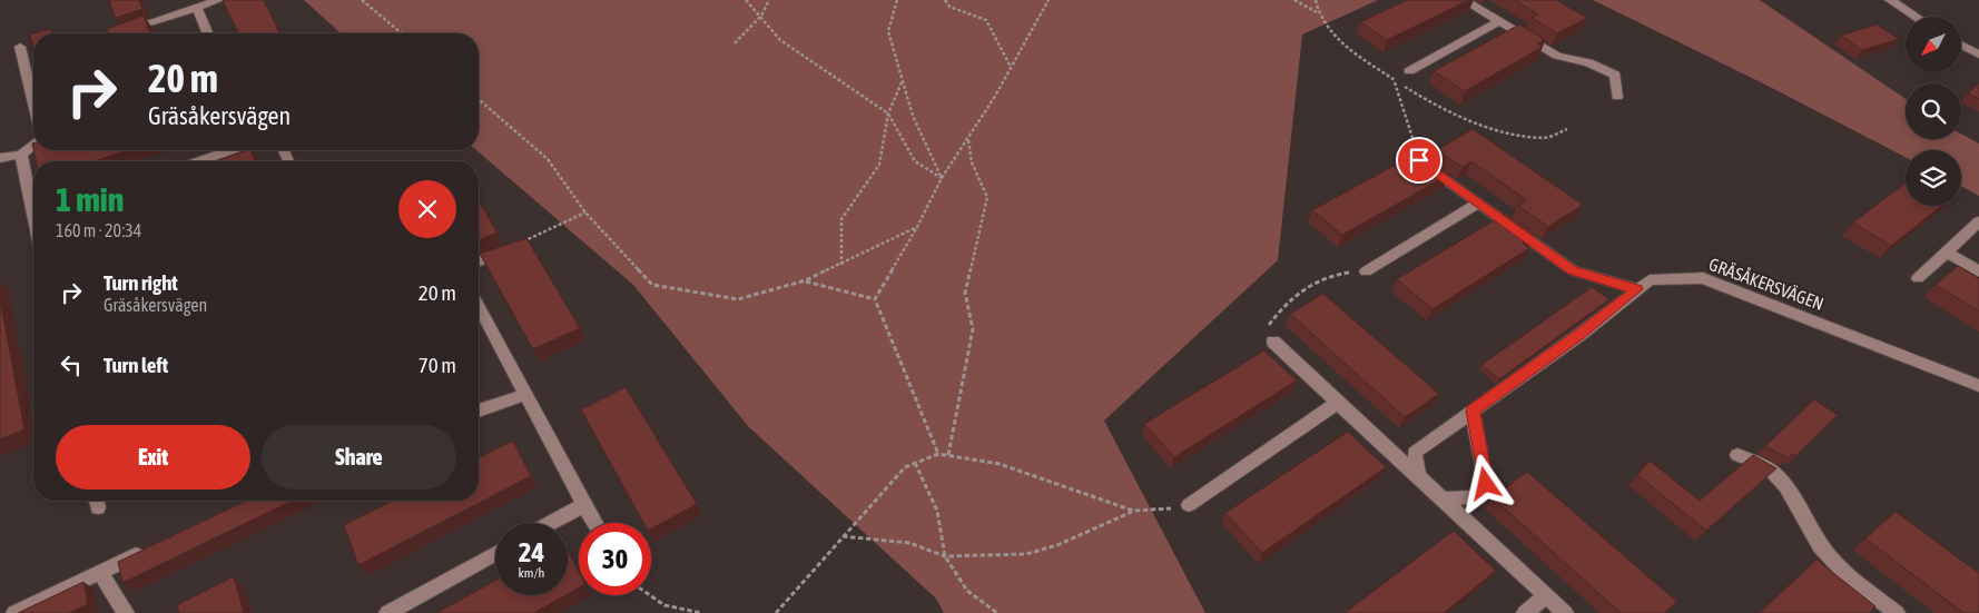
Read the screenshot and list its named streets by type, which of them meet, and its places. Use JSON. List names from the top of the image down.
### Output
{
  "streets": {
    "street": ["GRÄSÅKERSVÄGEN"]
  },
  "north": "bottom left",
  "page": {
    "turn": ["20 m", "Gräsåkersvägen"],
    "heading": ["1 min", "160 m · 20:34"],
    "list": [
      {
        "name": "Turn right",
        "note": "Gräsåkersvägen",
        "value": "20 m"
      },
      {
        "name": "Turn left",
        "value": "70 m"
      }
    ],
    "buttons": ["Exit", "Share"],
    "speed": "24 km/h",
    "limit": "30"
  }
}
